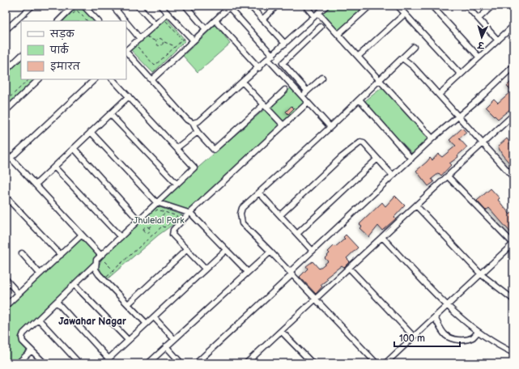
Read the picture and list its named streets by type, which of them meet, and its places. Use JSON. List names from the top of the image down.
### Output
{
  "districts": ["Jawahar Nagar"],
  "parks": ["Jhulelal Park"],
  "legend": ["सड़क", "पार्क", "इमारत"],
  "scale_bar": "100 m",
  "north": "bottom"
}
